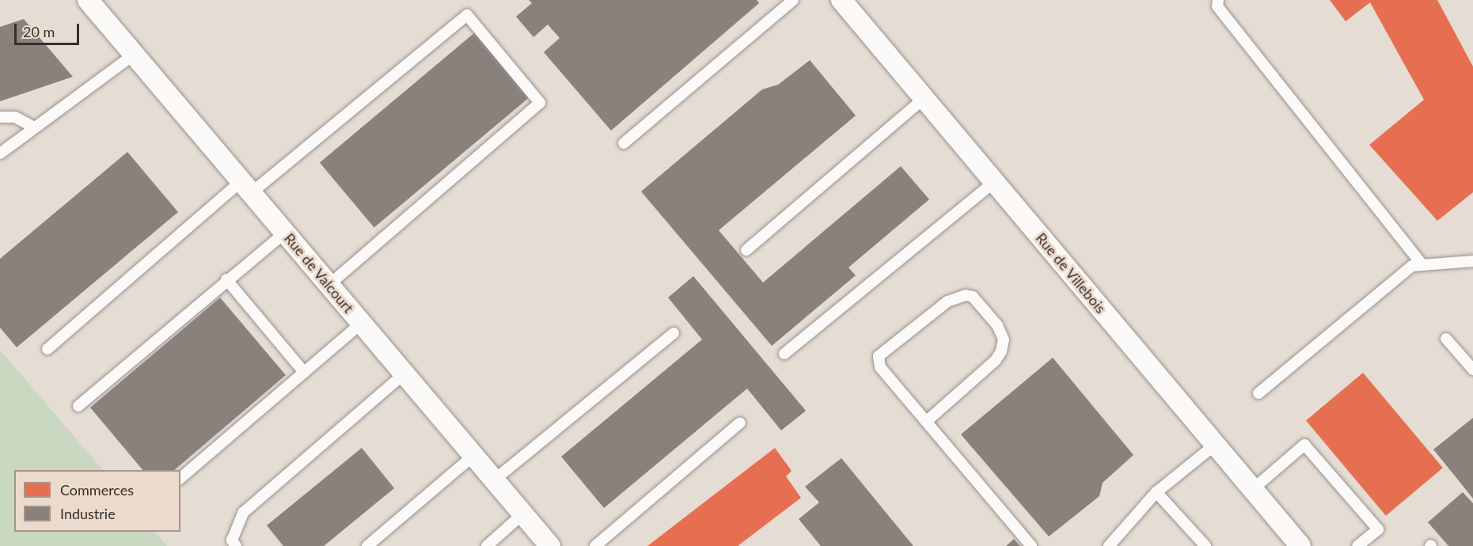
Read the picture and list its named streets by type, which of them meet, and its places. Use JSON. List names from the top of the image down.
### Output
{
  "streets": {
    "street": ["Rue de Valcourt", "Rue de Villebois"]
  },
  "legend": ["Commerces", "Industrie"],
  "scale_bar": "20 m"
}
